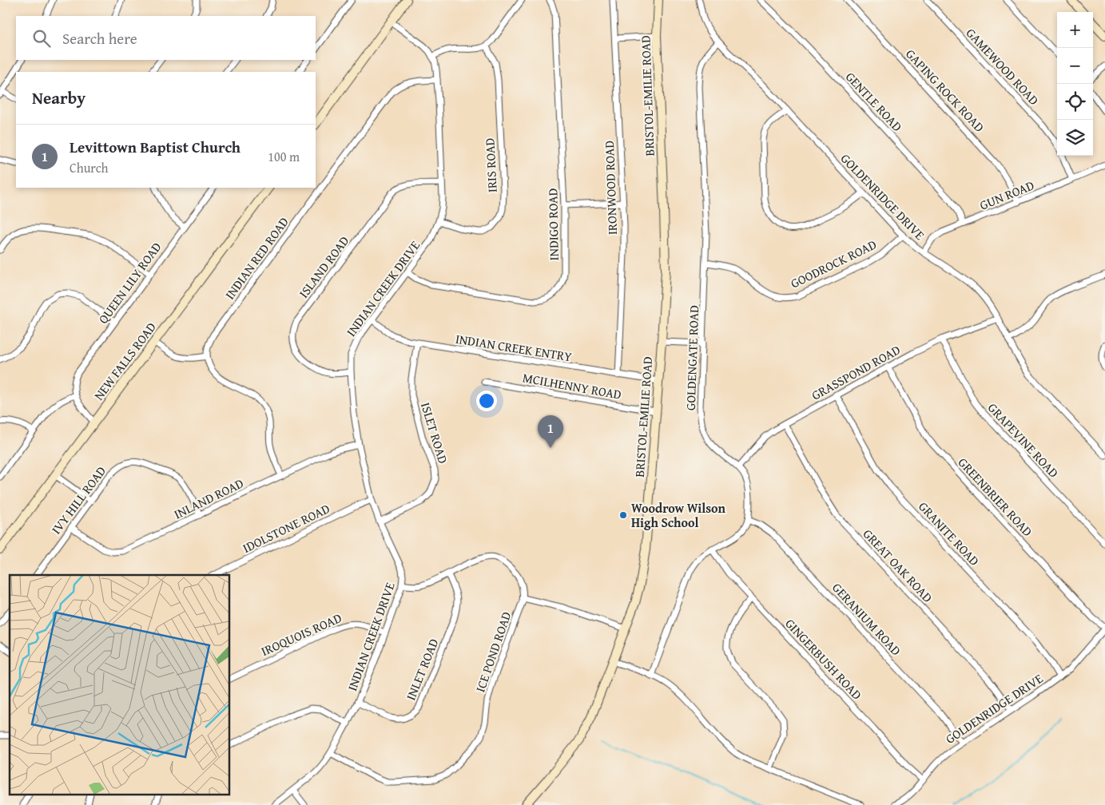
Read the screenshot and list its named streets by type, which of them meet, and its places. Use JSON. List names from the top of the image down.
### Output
{
  "streets": {
    "street": [
      "GAMEWOOD ROAD",
      "GAPING ROCK ROAD",
      "BRISTOL-EMILIE ROAD",
      "GENTLE ROAD",
      "IRIS ROAD",
      "IRONWOOD ROAD",
      "GUN ROAD",
      "GOLDENRIDGE DRIVE",
      "INDIGO ROAD",
      "INDIAN RED ROAD",
      "GOODROCK ROAD",
      "ISLAND ROAD",
      "QUEEN LILY ROAD",
      "INDIAN CREEK DRIVE",
      "INDIAN CREEK ENTRY",
      "GOLDENGATE ROAD",
      "NEW FALLS ROAD",
      "GRASSPOND ROAD",
      "MCILHENNY ROAD",
      "ISLET ROAD",
      "GRAPEVINE ROAD",
      "GREENBRIER ROAD",
      "INLAND ROAD",
      "IVY HILL ROAD",
      "IDOLSTONE ROAD",
      "GRANITE ROAD",
      "GREAT OAK ROAD",
      "GERANIUM ROAD",
      "IROQUOIS ROAD",
      "ICE POND ROAD",
      "GINGERBUSH ROAD",
      "INLET ROAD"
    ]
  },
  "crossings": [
    ["GAPING ROCK ROAD", "GUN ROAD"],
    ["BRISTOL-EMILIE ROAD", "INDIAN CREEK ENTRY"],
    ["BRISTOL-EMILIE ROAD", "MCILHENNY ROAD"],
    ["GENTLE ROAD", "GUN ROAD"],
    ["IRIS ROAD", "INDIAN CREEK DRIVE"],
    ["IRONWOOD ROAD", "INDIAN CREEK ENTRY"],
    ["GUN ROAD", "GOLDENRIDGE DRIVE"],
    ["GOLDENRIDGE DRIVE", "GOODROCK ROAD"],
    ["GOLDENRIDGE DRIVE", "GOLDENGATE ROAD"],
    ["GOLDENRIDGE DRIVE", "GRASSPOND ROAD"],
    ["GOLDENRIDGE DRIVE", "GREENBRIER ROAD"],
    ["GOLDENRIDGE DRIVE", "GRANITE ROAD"],
    ["GOLDENRIDGE DRIVE", "GREAT OAK ROAD"],
    ["GOLDENRIDGE DRIVE", "GERANIUM ROAD"],
    ["GOLDENRIDGE DRIVE", "GINGERBUSH ROAD"],
    ["INDIGO ROAD", "INDIAN CREEK DRIVE"],
    ["INDIAN RED ROAD", "INDIAN CREEK DRIVE"],
    ["GOODROCK ROAD", "GOLDENGATE ROAD"],
    ["ISLAND ROAD", "INDIAN CREEK DRIVE"],
    ["INDIAN CREEK DRIVE", "INDIAN CREEK ENTRY"],
    ["INDIAN CREEK DRIVE", "ISLET ROAD"],
    ["INDIAN CREEK DRIVE", "INLAND ROAD"],
    ["INDIAN CREEK DRIVE", "IDOLSTONE ROAD"],
    ["INDIAN CREEK DRIVE", "IROQUOIS ROAD"],
    ["INDIAN CREEK DRIVE", "ICE POND ROAD"],
    ["INDIAN CREEK DRIVE", "INLET ROAD"],
    ["INDIAN CREEK ENTRY", "ISLET ROAD"],
    ["GOLDENGATE ROAD", "GRASSPOND ROAD"],
    ["GOLDENGATE ROAD", "GERANIUM ROAD"],
    ["GRASSPOND ROAD", "GRAPEVINE ROAD"],
    ["GRASSPOND ROAD", "GREENBRIER ROAD"],
    ["GRASSPOND ROAD", "GRANITE ROAD"],
    ["GRASSPOND ROAD", "GREAT OAK ROAD"],
    ["INLAND ROAD", "IVY HILL ROAD"],
    ["ICE POND ROAD", "INLET ROAD"]
  ],
  "places": ["Woodrow Wilson High School"],
  "page": {
    "map_buttons": ["+", "−"],
    "search": "Search here",
    "heading": "Nearby",
    "list": [
      {
        "mark": "1",
        "name": "Levittown Baptist Church",
        "note": "Church",
        "value": "100 m"
      }
    ],
    "pins": "1"
  }
}
